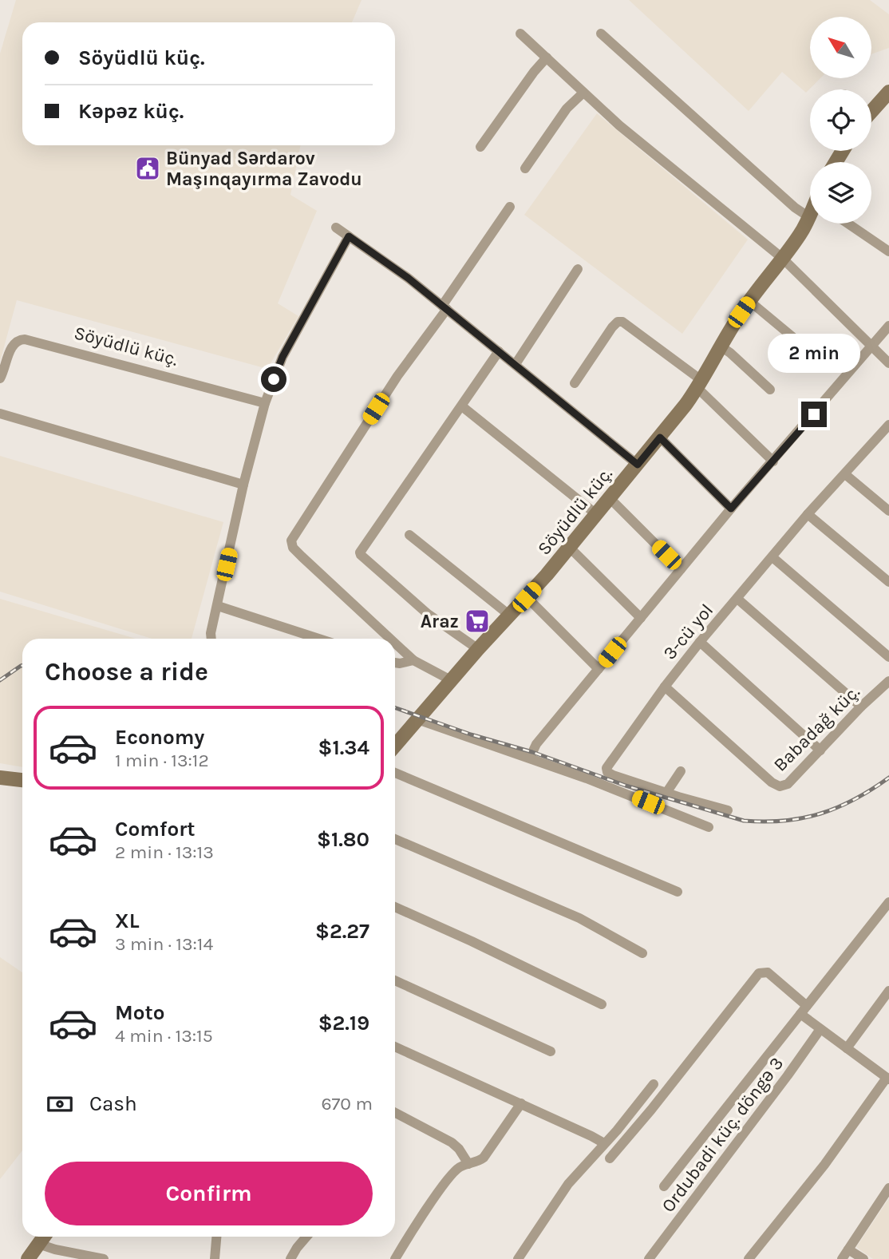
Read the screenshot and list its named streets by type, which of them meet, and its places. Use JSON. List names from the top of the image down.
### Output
{
  "streets": {
    "street": [
      "Söyüdlü küç.",
      "3-cü yol",
      "Babadağ küç.",
      "Ordubadi küç. döngə 3"
    ]
  },
  "crossings": [
    ["3-cü yol", "Babadağ küç."]
  ],
  "places": {
    "public building": ["Bünyad Sərdarov Maşınqayırma Zavodu"],
    "supermarket": ["Araz"]
  },
  "north": "top left",
  "page": {
    "banner": ["Söyüdlü küç.", "Kəpəz küç."],
    "bubble": "2 min",
    "heading": "Choose a ride",
    "list": [
      {
        "name": "Economy",
        "note": "1 min · 13:12",
        "value": "$1.34"
      },
      {
        "name": "Comfort",
        "note": "2 min · 13:13",
        "value": "$1.80"
      },
      {
        "name": "XL",
        "note": "3 min · 13:14",
        "value": "$2.27"
      },
      {
        "name": "Moto",
        "note": "4 min · 13:15",
        "value": "$2.19"
      }
    ],
    "pay": ["Cash", "670 m"],
    "buttons": "Confirm"
  }
}
